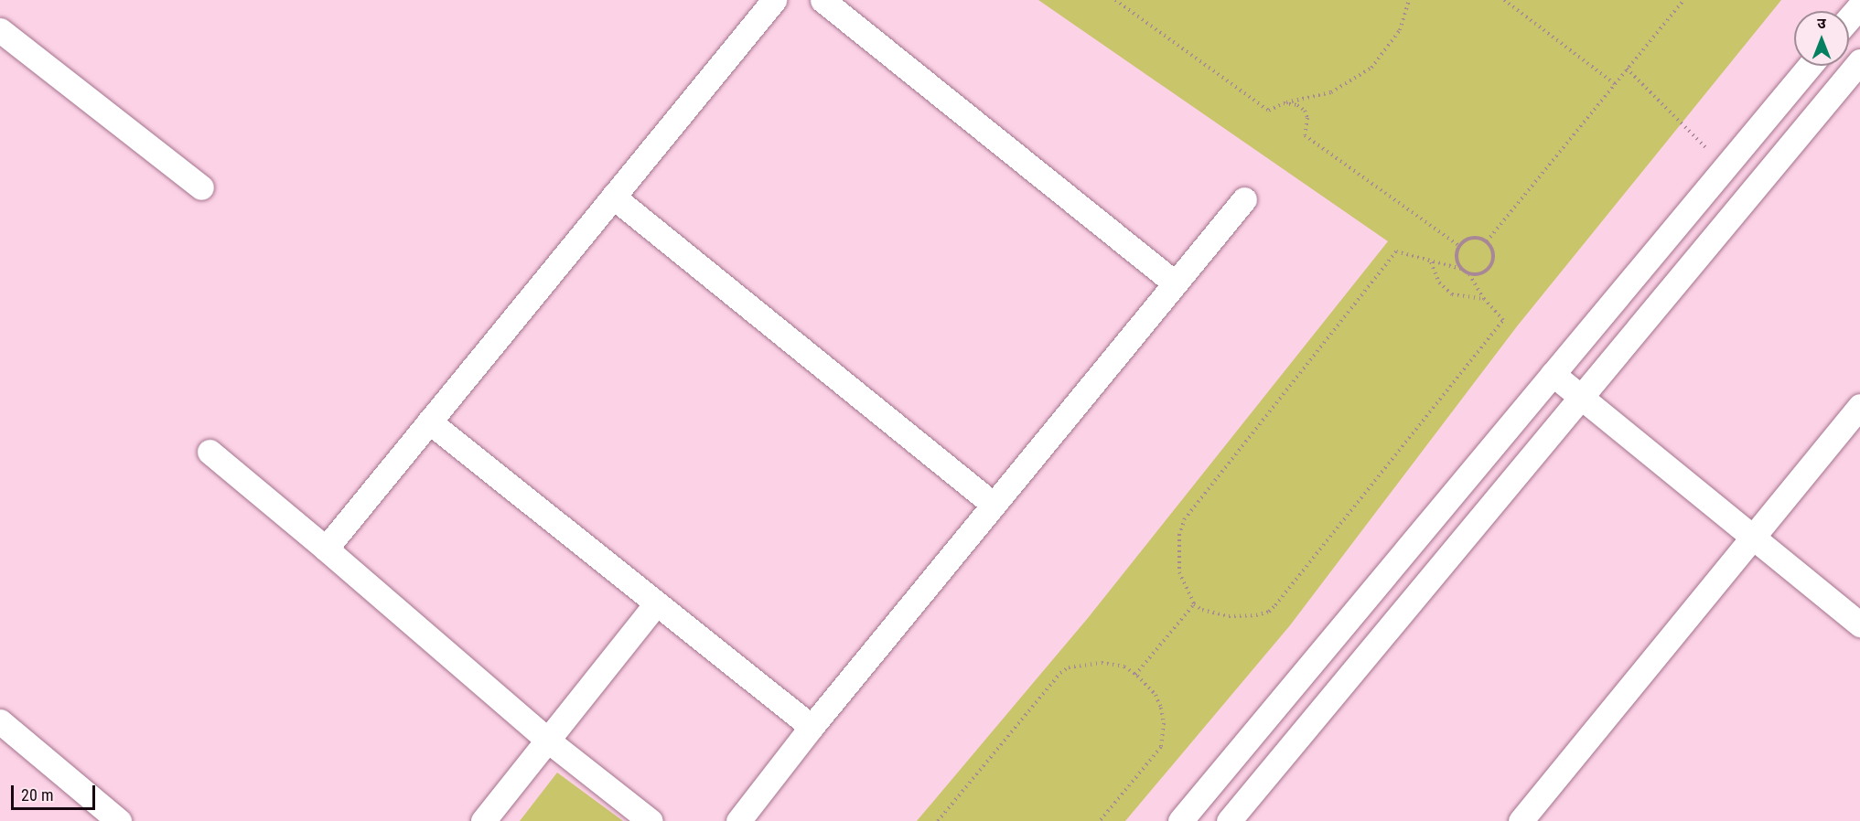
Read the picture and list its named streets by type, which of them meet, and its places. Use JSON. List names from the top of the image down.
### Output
{
  "scale_bar": "20 m",
  "north": "top"
}
